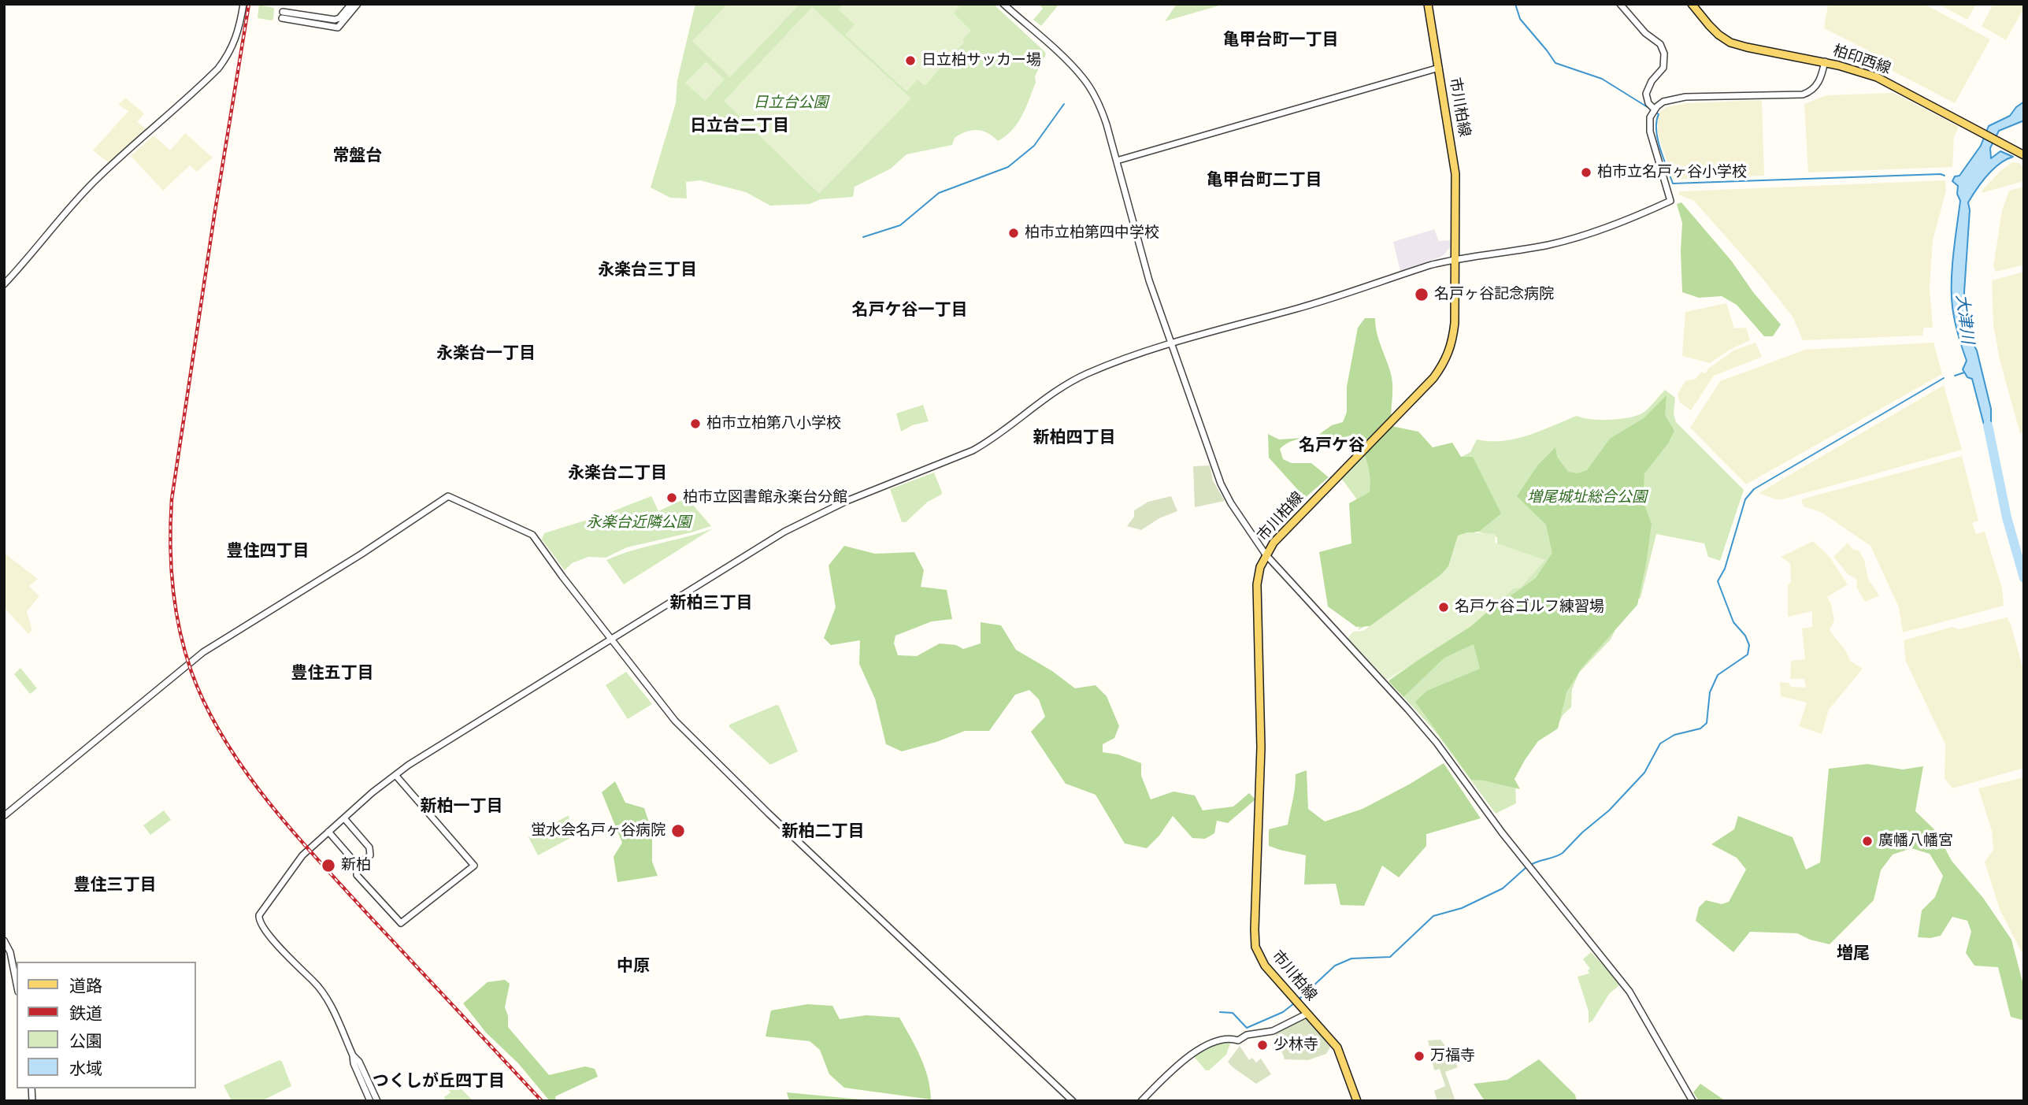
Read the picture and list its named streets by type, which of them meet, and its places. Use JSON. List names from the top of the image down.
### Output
{
  "streets": {
    "main road": ["柏印西線", "市川柏線"]
  },
  "districts": [
    "亀甲台町一丁目",
    "日立台二丁目",
    "常盤台",
    "亀甲台町二丁目",
    "永楽台三丁目",
    "名戸ケ谷一丁目",
    "永楽台一丁目",
    "新柏四丁目",
    "名戸ケ谷",
    "永楽台二丁目",
    "豊住四丁目",
    "新柏三丁目",
    "豊住五丁目",
    "新柏一丁目",
    "新柏二丁目",
    "豊住三丁目",
    "増尾",
    "中原",
    "つくしが丘四丁目"
  ],
  "water": ["大津川"],
  "parks": ["日立台公園", "増尾城址総合公園", "永楽台近隣公園"],
  "places": [
    "日立柏サッカー場",
    "柏市立名戸ヶ谷小学校",
    "柏市立柏第四中学校",
    "名戸ヶ谷記念病院",
    "柏市立柏第八小学校",
    "柏市立図書館永楽台分館",
    "名戸ケ谷ゴルフ練習場",
    "蛍水会名戸ヶ谷病院",
    "廣幡八幡宮",
    "新柏",
    "少林寺",
    "万福寺"
  ],
  "legend": [
    "道路",
    "鉄道",
    "公園",
    "水域"
  ]
}
